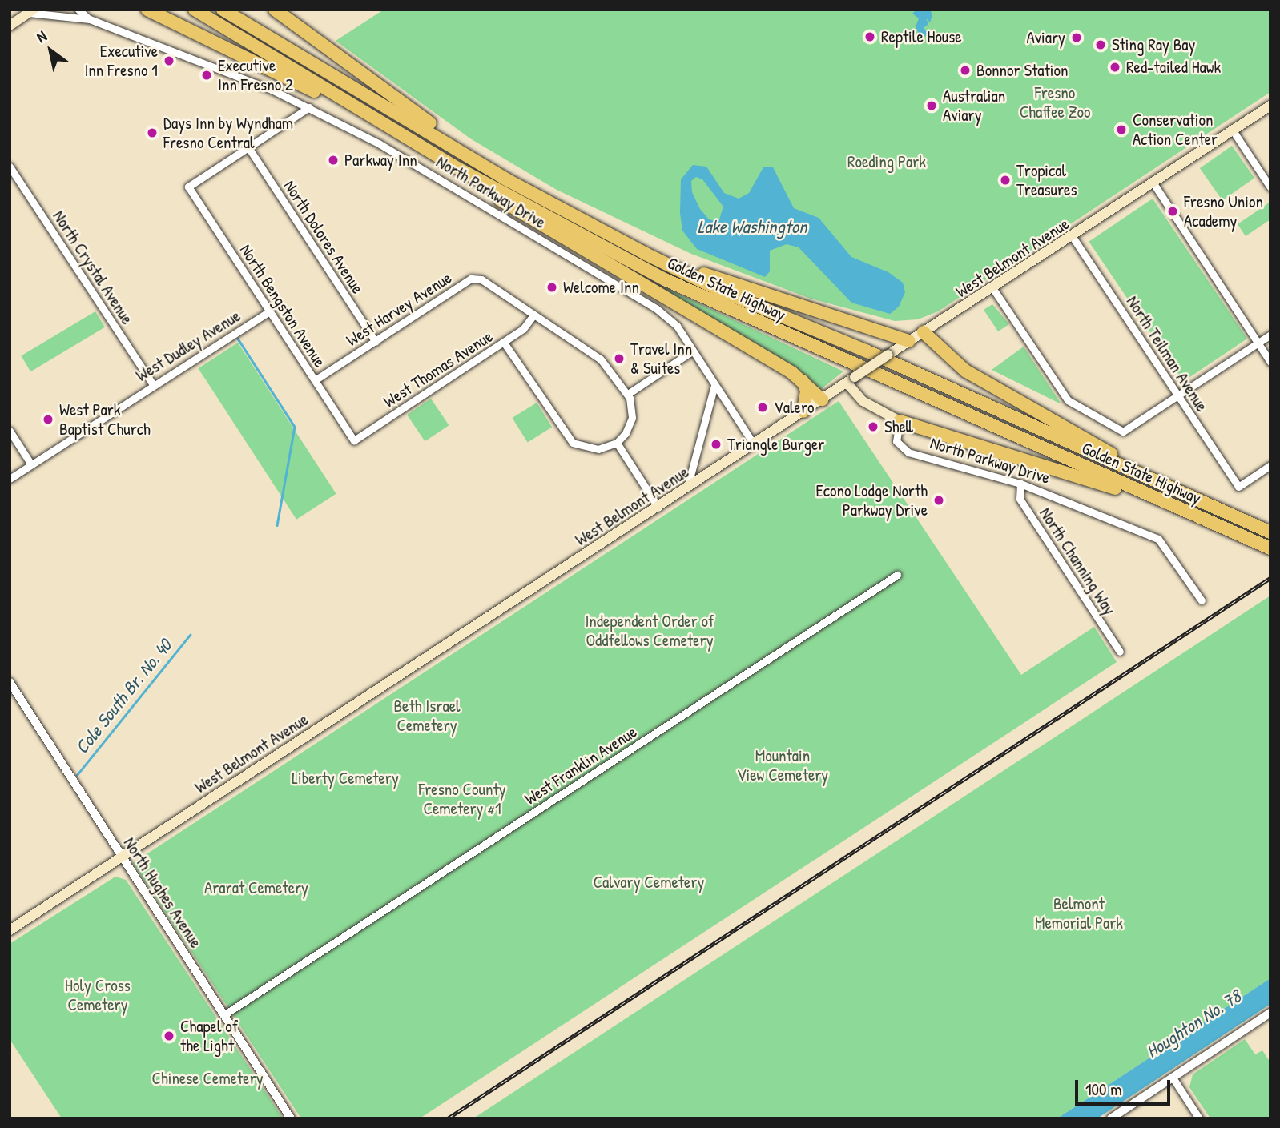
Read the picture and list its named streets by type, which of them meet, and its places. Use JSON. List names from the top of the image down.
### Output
{
  "streets": {
    "highway": ["Golden State Highway"],
    "main road": ["West Belmont Avenue"],
    "street": [
      "North Parkway Drive",
      "North Dolores Avenue",
      "North Crystal Avenue",
      "North Bengston Avenue",
      "West Harvey Avenue",
      "West Dudley Avenue",
      "North Teilman Avenue",
      "West Thomas Avenue",
      "North Channing Way",
      "West Franklin Avenue",
      "North Hughes Avenue"
    ]
  },
  "crossings": [
    ["North Parkway Drive", "West Belmont Avenue"],
    ["North Parkway Drive", "North Channing Way"],
    ["North Dolores Avenue", "North Bengston Avenue"],
    ["North Dolores Avenue", "West Harvey Avenue"],
    ["West Belmont Avenue", "North Teilman Avenue"],
    ["West Belmont Avenue", "North Hughes Avenue"],
    ["North Crystal Avenue", "West Dudley Avenue"],
    ["North Bengston Avenue", "West Harvey Avenue"],
    ["North Bengston Avenue", "West Dudley Avenue"],
    ["North Bengston Avenue", "West Thomas Avenue"],
    ["West Harvey Avenue", "West Thomas Avenue"],
    ["West Franklin Avenue", "North Hughes Avenue"]
  ],
  "water": ["Lake Washington", "Cole South Br. No. 40", "Houghton No. 78"],
  "parks": [
    "Fresno Chaffee Zoo",
    "Roeding Park",
    "Independent Order of Oddfellows Cemetery",
    "Beth Israel Cemetery",
    "Mountain View Cemetery",
    "Liberty Cemetery",
    "Fresno County Cemetery #1",
    "Calvary Cemetery",
    "Ararat Cemetery",
    "Belmont Memorial Park",
    "Holy Cross Cemetery",
    "Chinese Cemetery"
  ],
  "places": [
    "Reptile House",
    "Aviary",
    "Sting Ray Bay",
    "Executive Inn Fresno 1",
    "Red-tailed Hawk",
    "Bonnor Station",
    "Executive Inn Fresno 2",
    "Australian Aviary",
    "Conservation Action Center",
    "Days Inn by Wyndham Fresno Central",
    "Parkway Inn",
    "Tropical Treasures",
    "Fresno Union Academy",
    "Welcome Inn",
    "Travel Inn & Suites",
    "Valero",
    "West Park Baptist Church",
    "Shell",
    "Triangle Burger",
    "Econo Lodge North Parkway Drive",
    "Chapel of the Light"
  ],
  "scale_bar": "100 m",
  "north": "top left"
}
